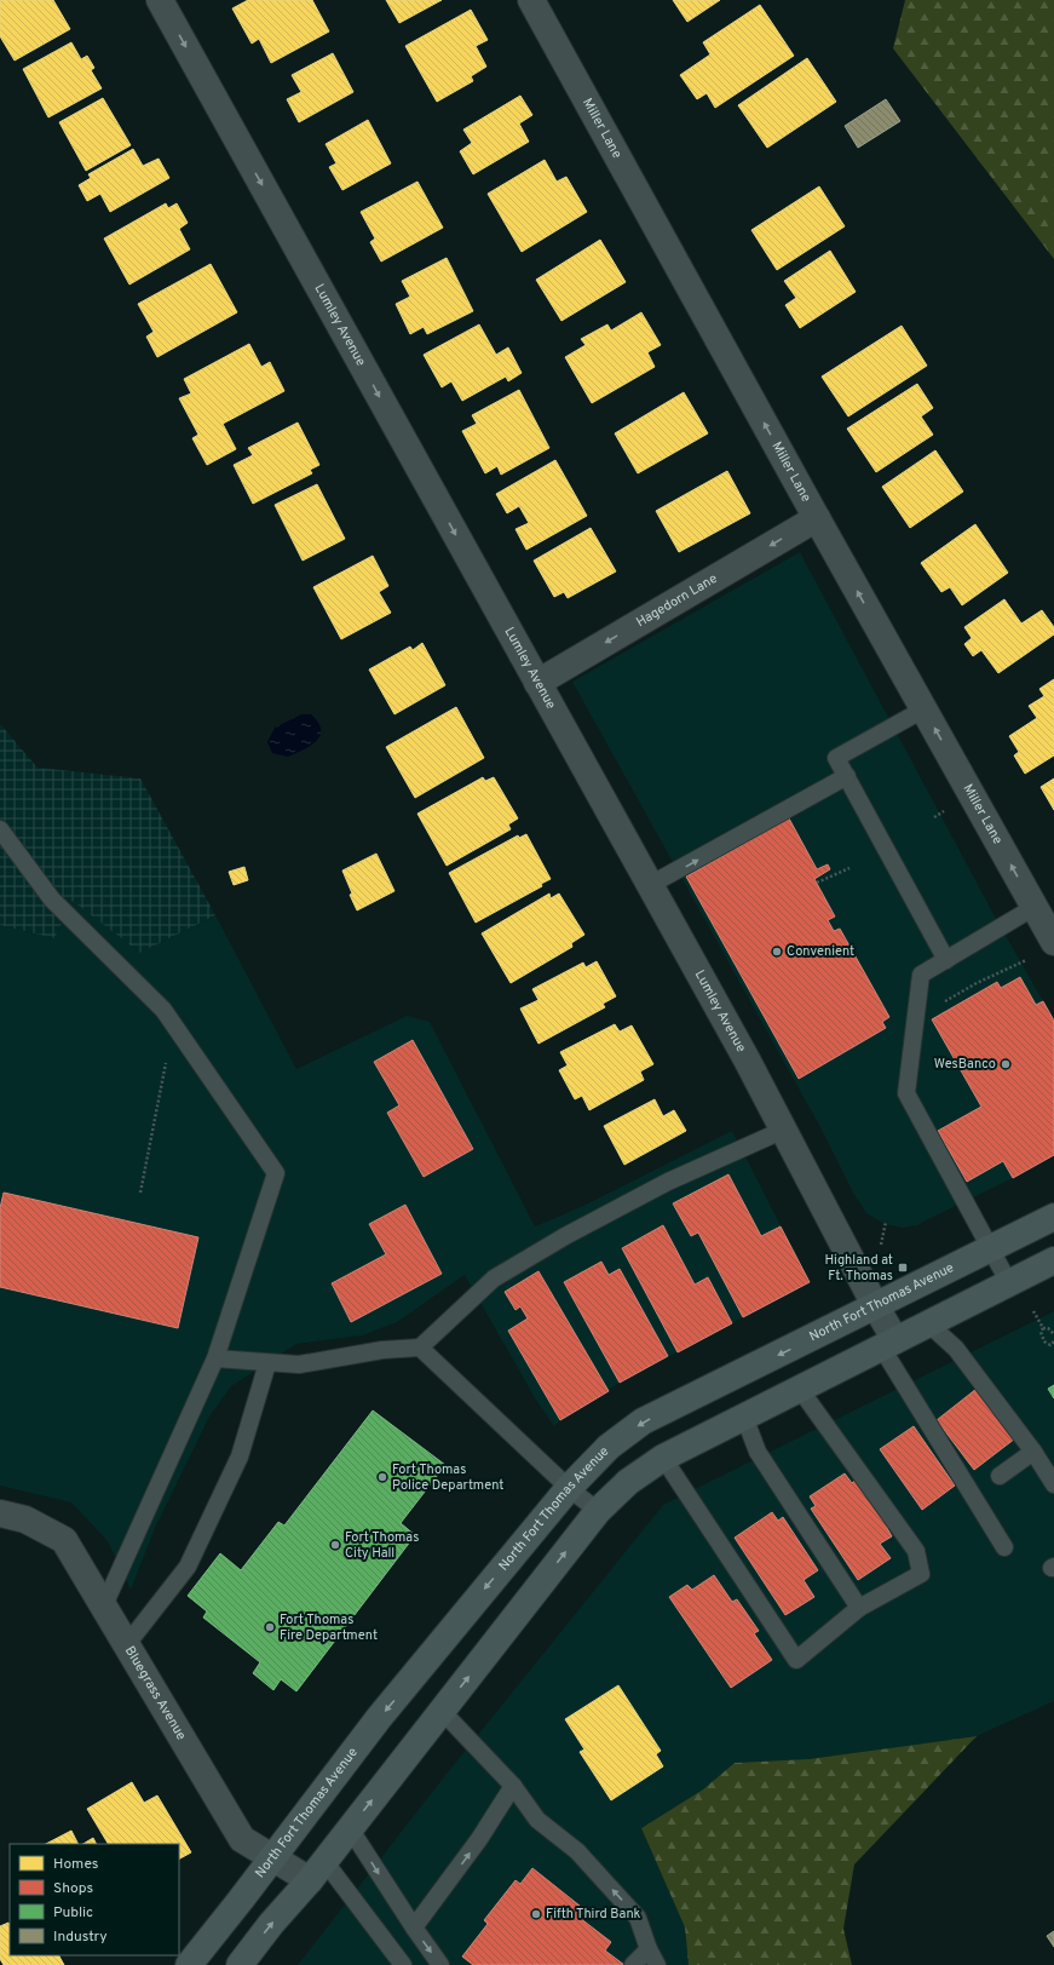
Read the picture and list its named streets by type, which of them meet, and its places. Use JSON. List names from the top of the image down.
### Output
{
  "streets": {
    "main road": ["North Fort Thomas Avenue"],
    "street": [
      "Miller Lane",
      "Lumley Avenue",
      "Hagedorn Lane",
      "Bluegrass Avenue"
    ]
  },
  "crossings": [
    ["Miller Lane", "Hagedorn Lane"],
    ["Lumley Avenue", "Hagedorn Lane"],
    ["Lumley Avenue", "North Fort Thomas Avenue"],
    ["North Fort Thomas Avenue", "Bluegrass Avenue"]
  ],
  "one_way": ["Miller Lane", "Lumley Avenue", "Hagedorn Lane"],
  "places": {
    "other": [
      "Convenient",
      "WesBanco",
      "Fort Thomas Police Department",
      "Fort Thomas City Hall",
      "Fort Thomas Fire Department",
      "Fifth Third Bank"
    ],
    "transit": ["Highland at Ft. Thomas"]
  },
  "legend": [
    "Homes",
    "Shops",
    "Public",
    "Industry"
  ]
}
